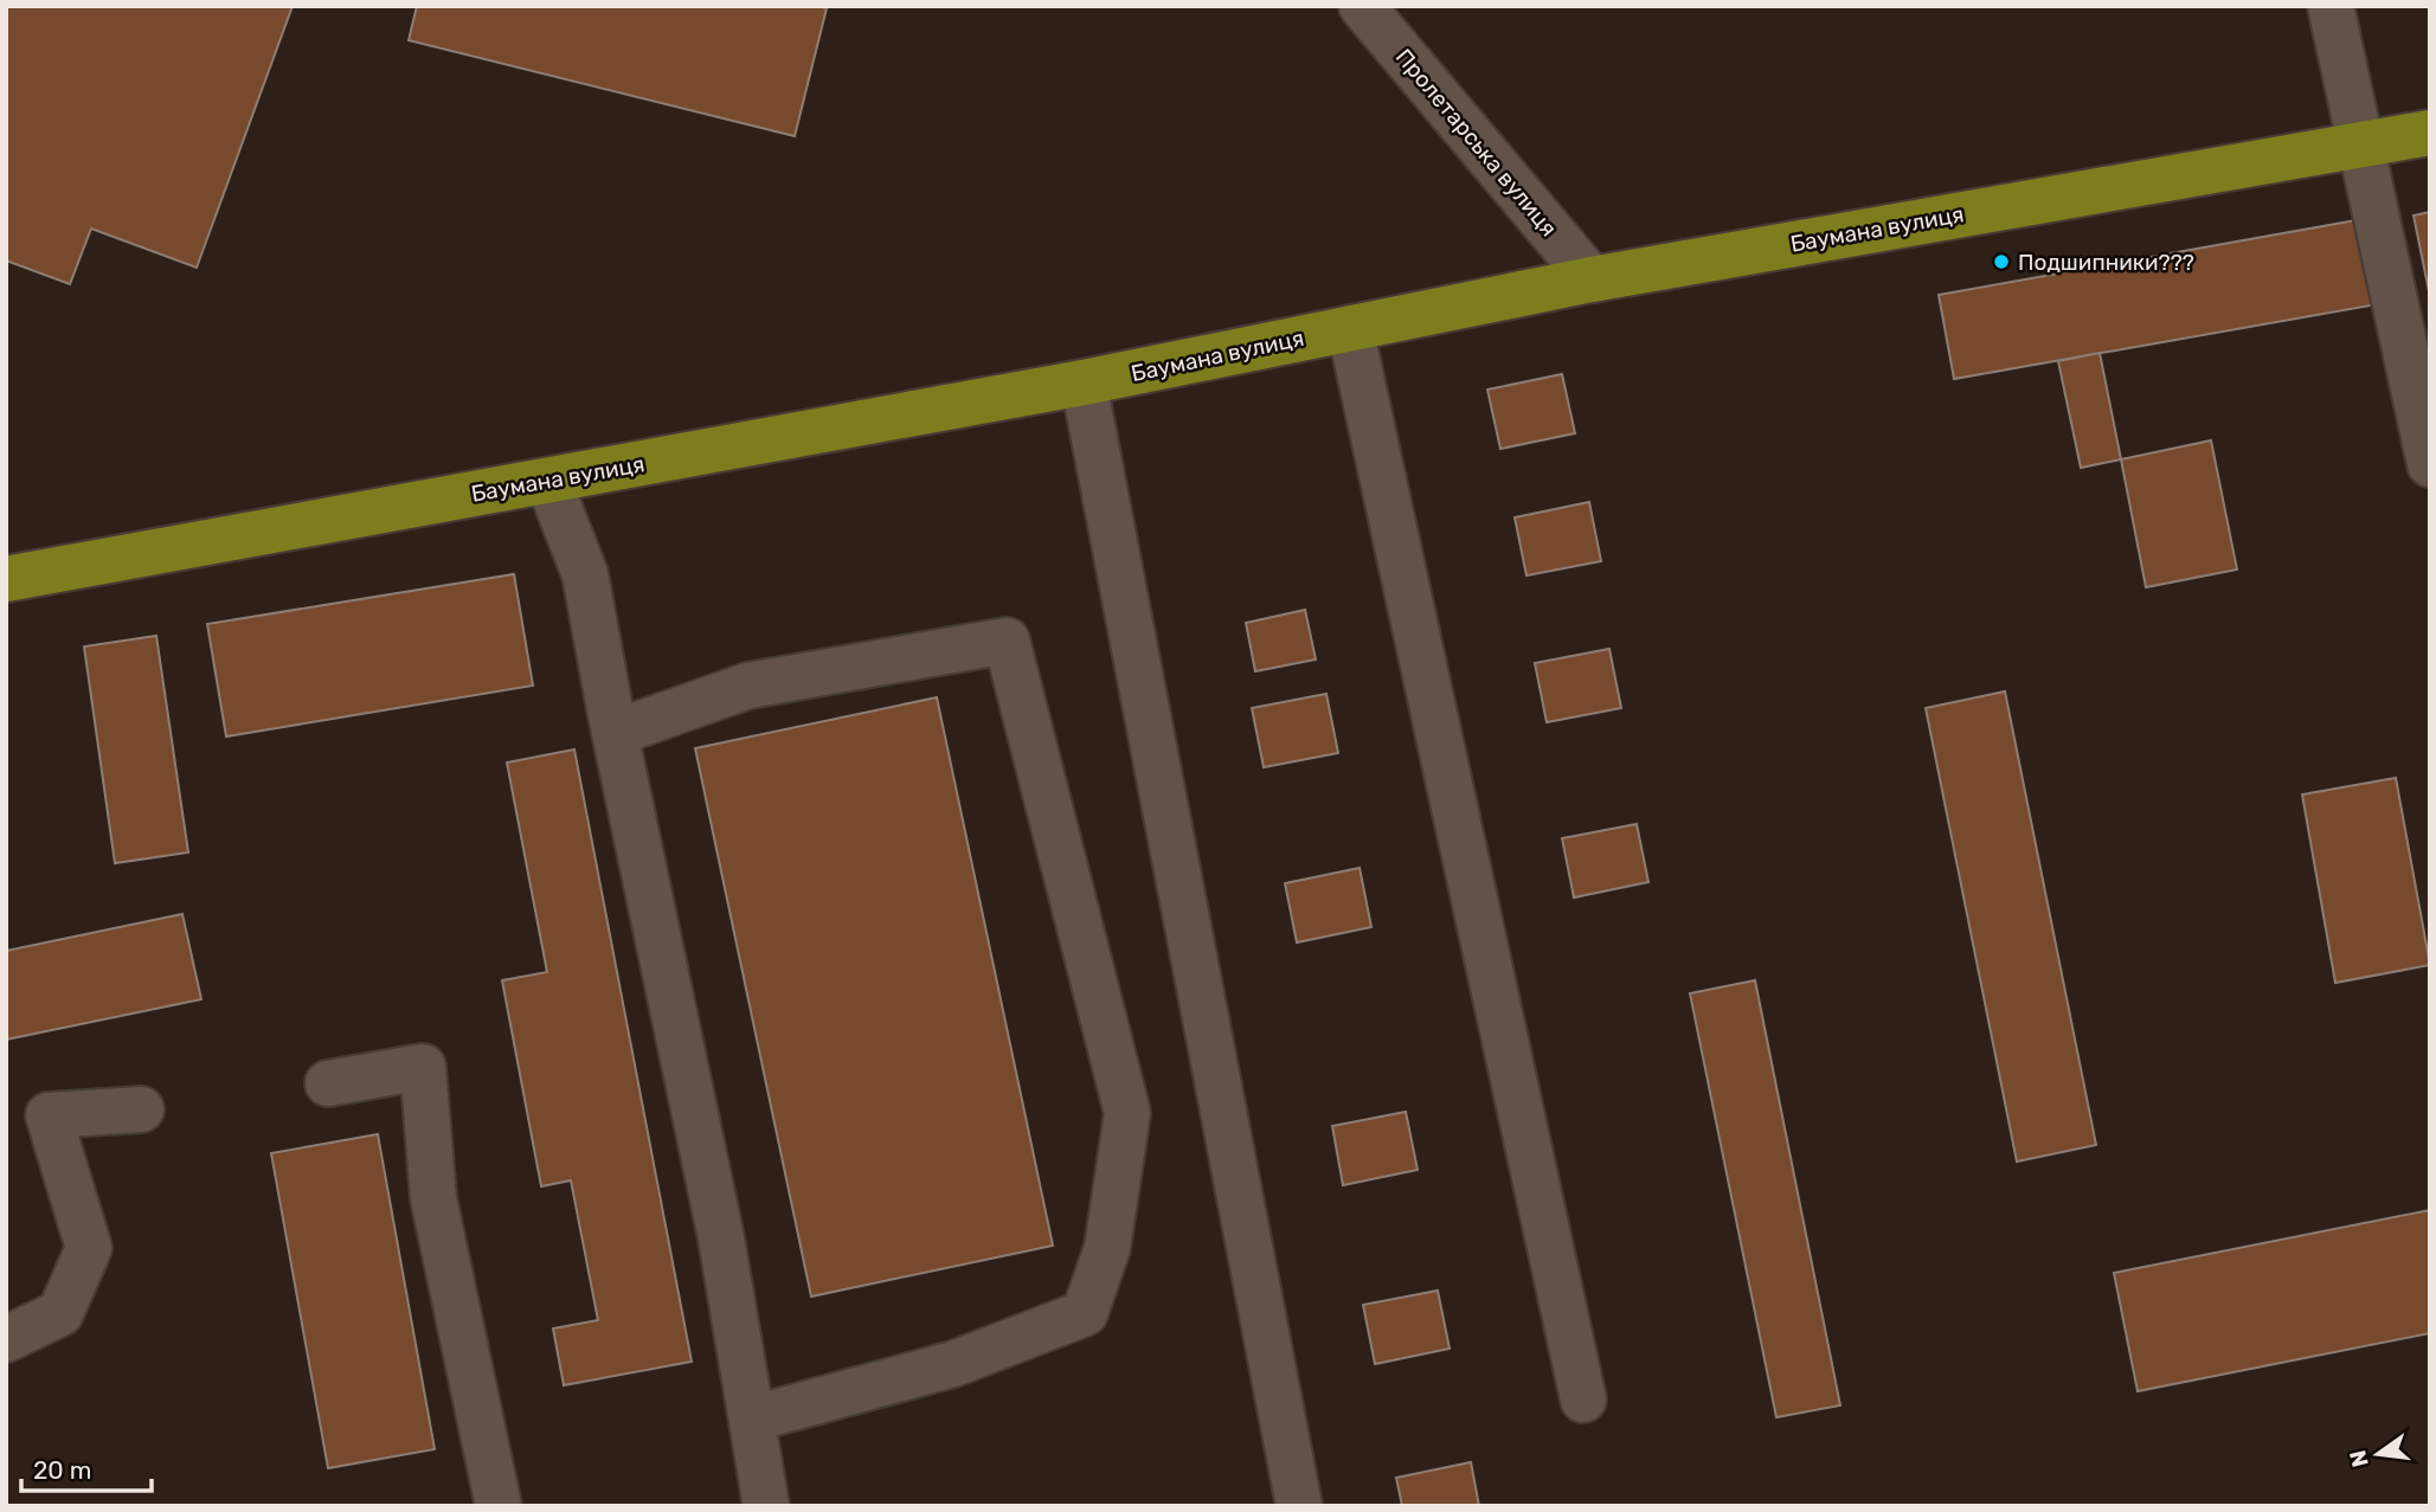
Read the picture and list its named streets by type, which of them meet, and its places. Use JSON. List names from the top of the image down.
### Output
{
  "streets": {
    "main road": ["Баумана вулиця"],
    "street": ["Пролетарська вулиця"]
  },
  "crossings": [
    ["Пролетарська вулиця", "Баумана вулиця"]
  ],
  "places": ["Подшипники???"],
  "scale_bar": "20 m",
  "north": "left"
}
